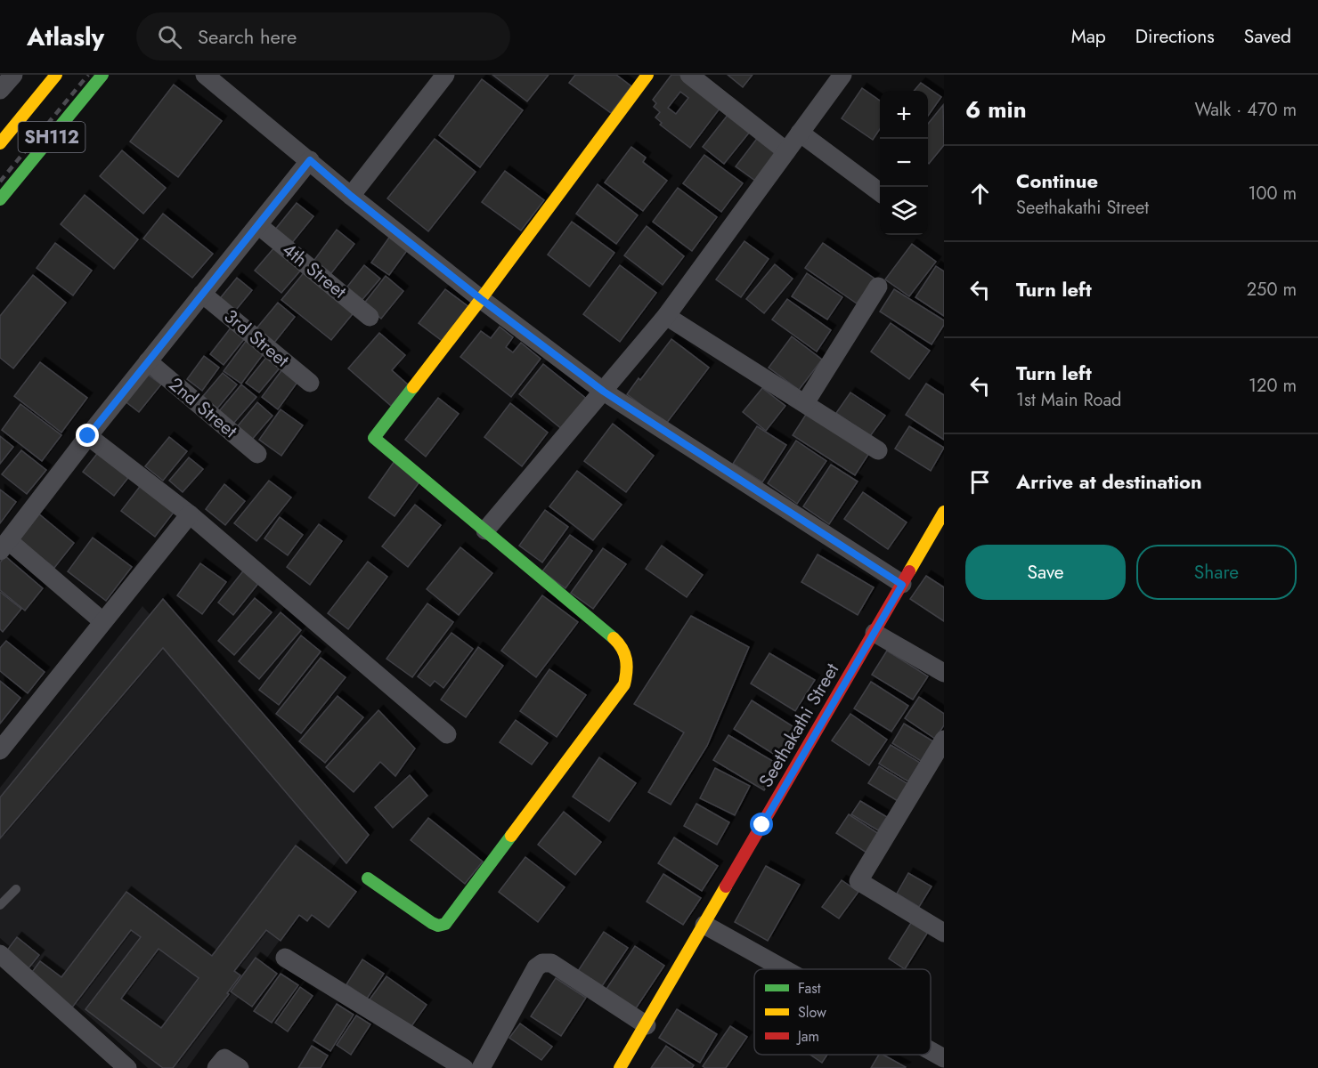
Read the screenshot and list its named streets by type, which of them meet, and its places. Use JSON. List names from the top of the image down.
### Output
{
  "streets": {
    "street": [
      "SH112",
      "4th Street",
      "3rd Street",
      "2nd Street",
      "Seethakathi Street"
    ]
  },
  "legend": ["Fast", "Slow", "Jam"],
  "page": {
    "header": "Atlasly",
    "search": "Search here",
    "nav": ["Map", "Directions", "Saved"],
    "heading": ["6 min", "Walk · 470 m"],
    "map_buttons": ["+", "−"],
    "list": [
      ["Continue", "Seethakathi Street", "100 m"],
      ["Turn left", "250 m"],
      ["Turn left", "1st Main Road", "120 m"],
      "Arrive at destination"
    ],
    "buttons": ["Save", "Share"]
  }
}
